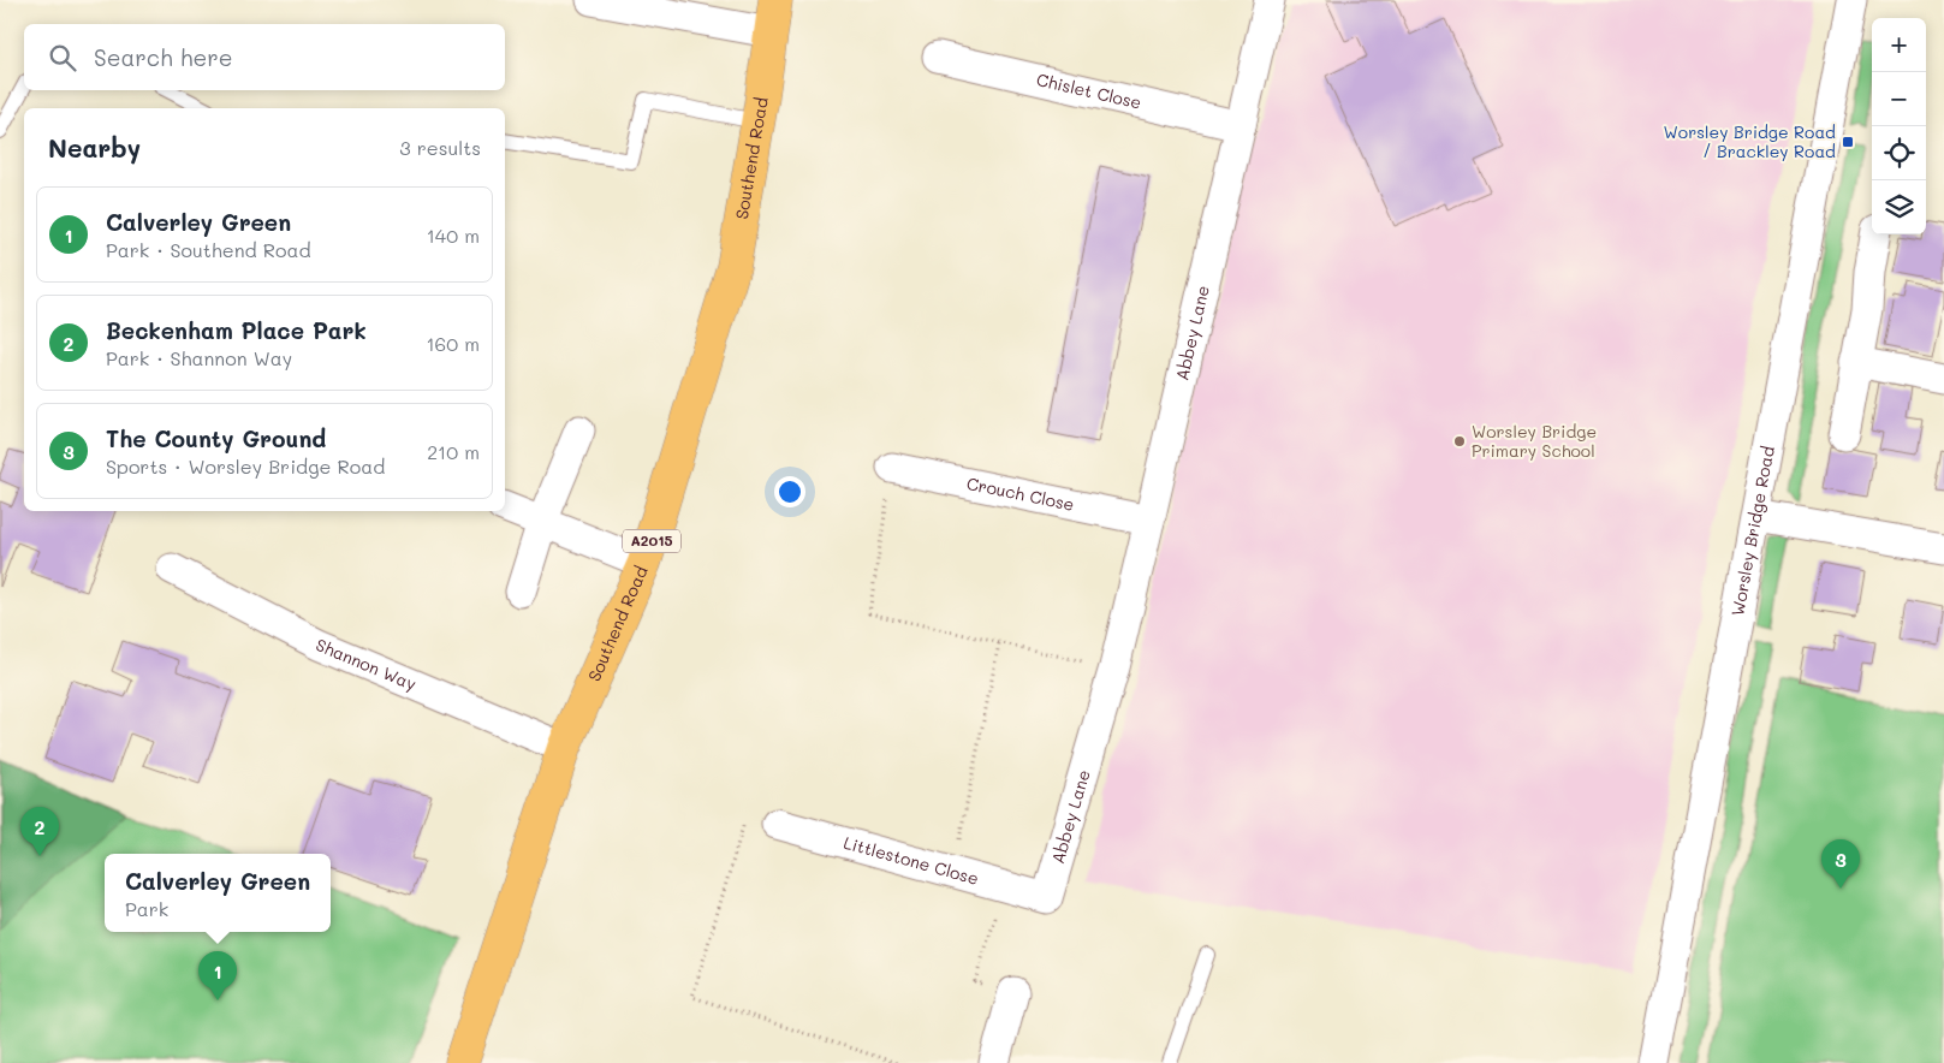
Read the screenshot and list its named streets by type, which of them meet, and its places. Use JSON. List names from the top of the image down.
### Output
{
  "streets": {
    "main road": ["Southend Road", "A2015"],
    "street": [
      "Chislet Close",
      "Abbey Lane",
      "Crouch Close",
      "Worsley Bridge Road",
      "Shannon Way",
      "Littlestone Close"
    ]
  },
  "crossings": [
    ["Chislet Close", "Abbey Lane"],
    ["Southend Road", "Shannon Way"],
    ["Abbey Lane", "Crouch Close"],
    ["Abbey Lane", "Littlestone Close"]
  ],
  "places": {
    "transit": ["Worsley Bridge Road / Brackley Road"],
    "other": ["Worsley Bridge Primary School"]
  },
  "page": {
    "map_buttons": ["+", "−"],
    "search": "Search here",
    "heading": ["Nearby", "3 results"],
    "list": [
      {
        "mark": "1",
        "name": "Calverley Green",
        "note": "Park · Southend Road",
        "value": "140 m"
      },
      {
        "mark": "2",
        "name": "Beckenham Place Park",
        "note": "Park · Shannon Way",
        "value": "160 m"
      },
      {
        "mark": "3",
        "name": "The County Ground",
        "note": "Sports · Worsley Bridge Road",
        "value": "210 m"
      }
    ],
    "pins": ["2", "3", "1"],
    "popup": ["Calverley Green", "Park"]
  }
}
